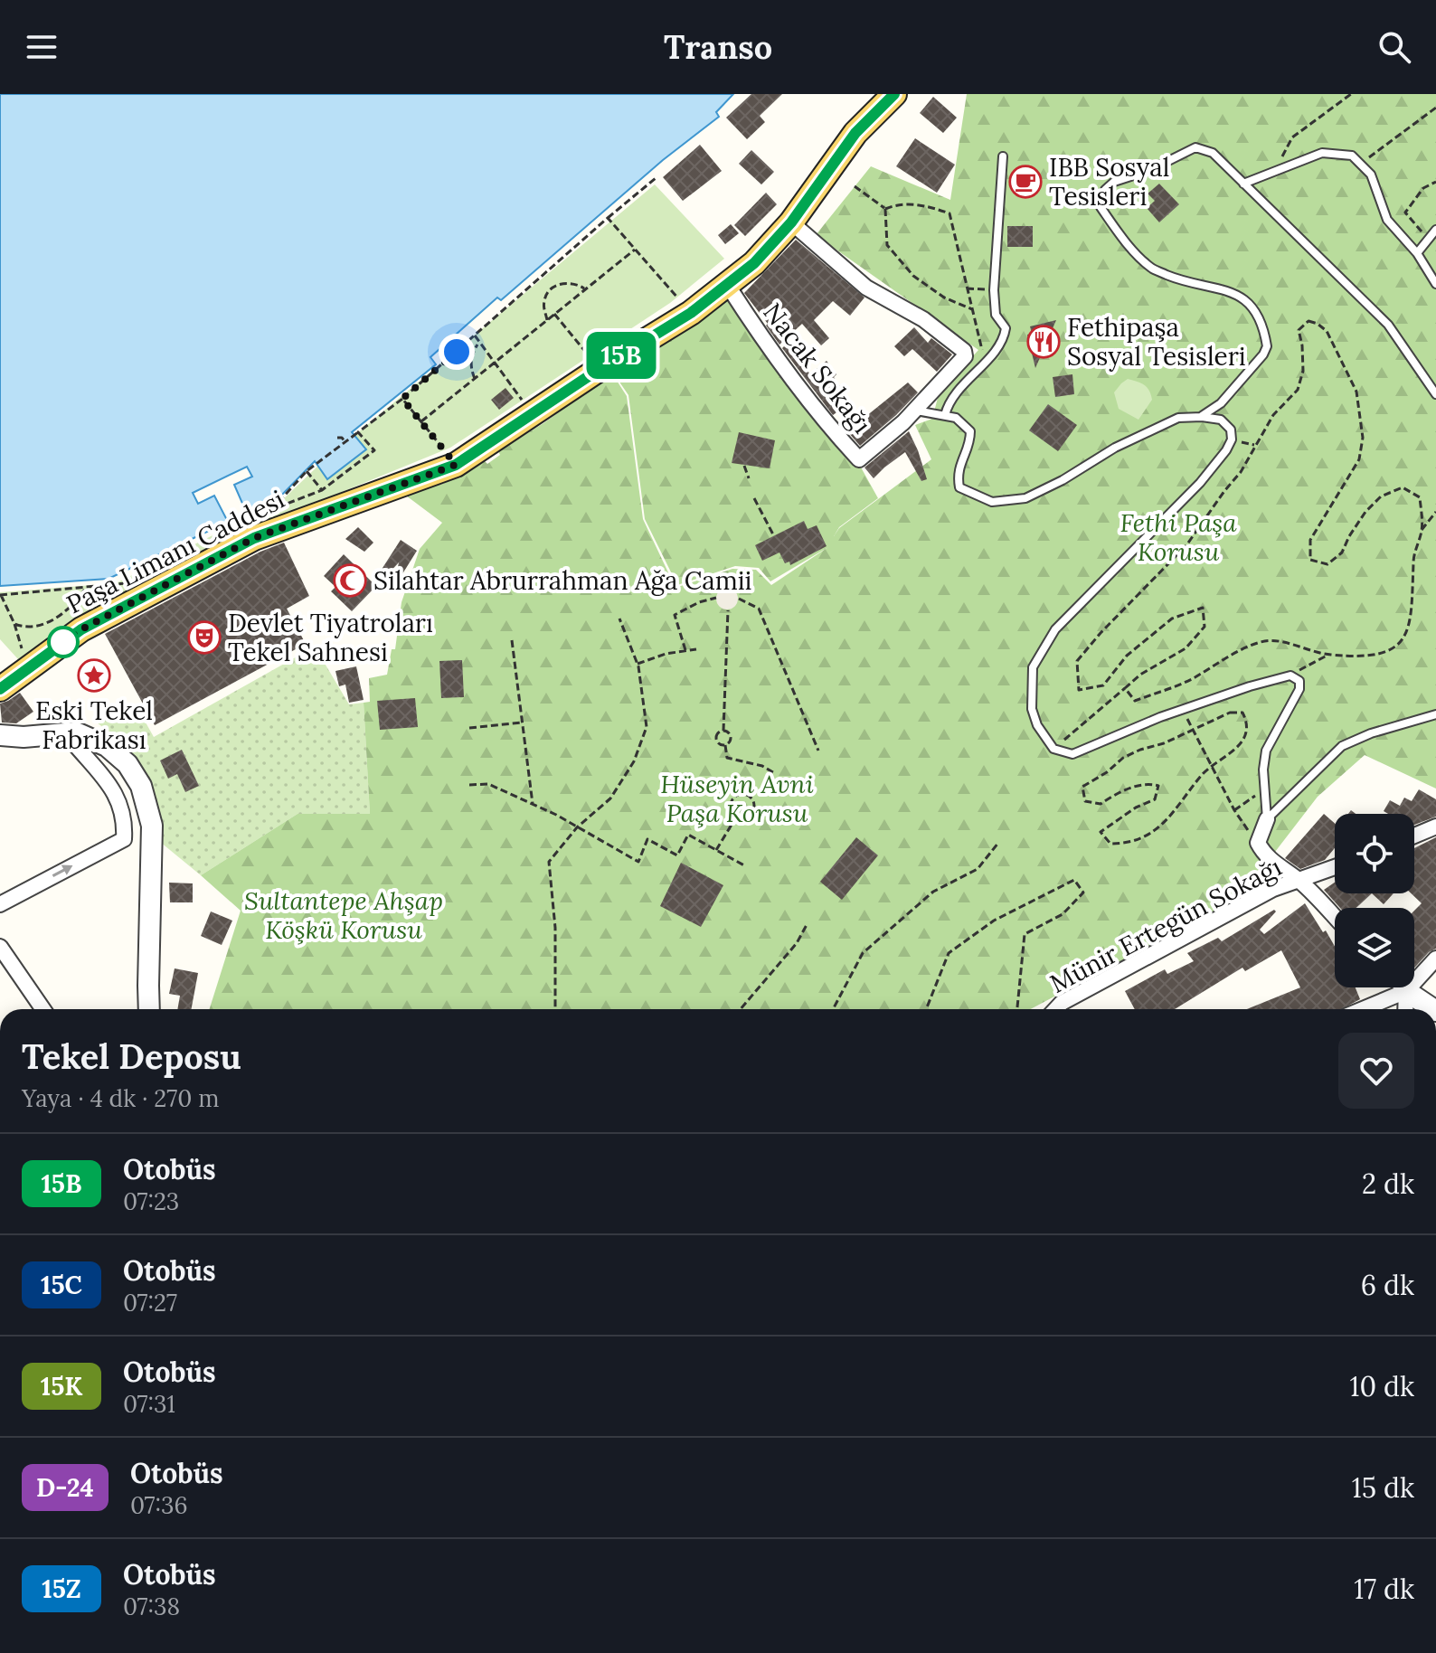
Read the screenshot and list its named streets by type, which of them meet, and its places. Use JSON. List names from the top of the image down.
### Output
{
  "streets": {
    "main road": ["Paşa Limanı Caddesi"],
    "street": ["Nacak Sokağı", "Münir Ertegün Sokağı"]
  },
  "crossings": [
    ["Nacak Sokağı", "Paşa Limanı Caddesi"]
  ],
  "parks": ["Fethi Paşa Korusu", "Hüseyin Avni Paşa Korusu", "Sultantepe Ahşap Köşkü Korusu"],
  "places": {
    "cafe": ["IBB Sosyal Tesisleri"],
    "restaurant": ["Fethipaşa Sosyal Tesisleri"],
    "mosque": ["Silahtar Abrurrahman Ağa Camii"],
    "theatre": ["Devlet Tiyatroları Tekel Sahnesi"],
    "place": ["Eski Tekel Fabrikası"]
  },
  "lines": ["bus line 15B"],
  "page": {
    "header": "Transo",
    "on_map": "15B",
    "heading": ["Tekel Deposu", "Yaya · 4 dk · 270 m"],
    "list": [
      {
        "mark": "15B",
        "name": "Otobüs",
        "note": "07:23",
        "value": "2 dk"
      },
      {
        "mark": "15C",
        "name": "Otobüs",
        "note": "07:27",
        "value": "6 dk"
      },
      {
        "mark": "15K",
        "name": "Otobüs",
        "note": "07:31",
        "value": "10 dk"
      },
      {
        "mark": "D-24",
        "name": "Otobüs",
        "note": "07:36",
        "value": "15 dk"
      },
      {
        "mark": "15Z",
        "name": "Otobüs",
        "note": "07:38",
        "value": "17 dk"
      }
    ]
  }
}
